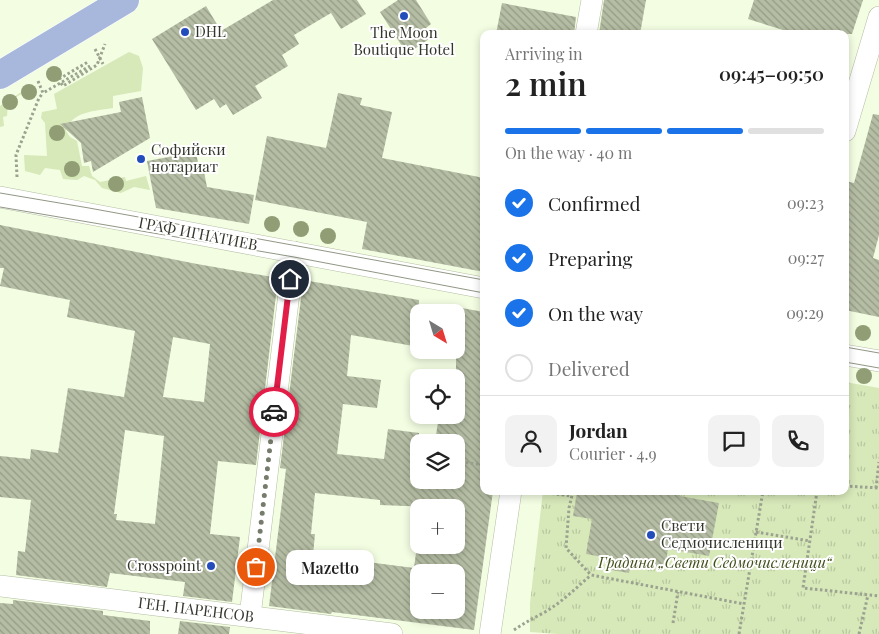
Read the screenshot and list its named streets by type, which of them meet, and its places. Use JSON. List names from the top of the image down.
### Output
{
  "streets": {
    "street": ["ГРАФ ИГНАТИЕВ", "ГЕН. ПАРЕНСОВ"]
  },
  "parks": ["Градина „Свети Седмочисленици“"],
  "places": [
    "The Moon Boutique Hotel",
    "DHL",
    "Софийски нотариат",
    "Свети Седмочисленици",
    "Crosspoint",
    "Mazetto"
  ],
  "north": "bottom right",
  "page": {
    "heading": ["2 min", "Arriving in", "09:45–09:50"],
    "panel": ["Jordan", "Courier · 4.9"],
    "bar": "On the way · 40 m",
    "list": [
      ["Confirmed", "09:23"],
      ["Preparing", "09:27"],
      ["On the way", "09:29"],
      "Delivered"
    ],
    "map_buttons": ["+", "−"],
    "bubble": "Mazetto"
  }
}
